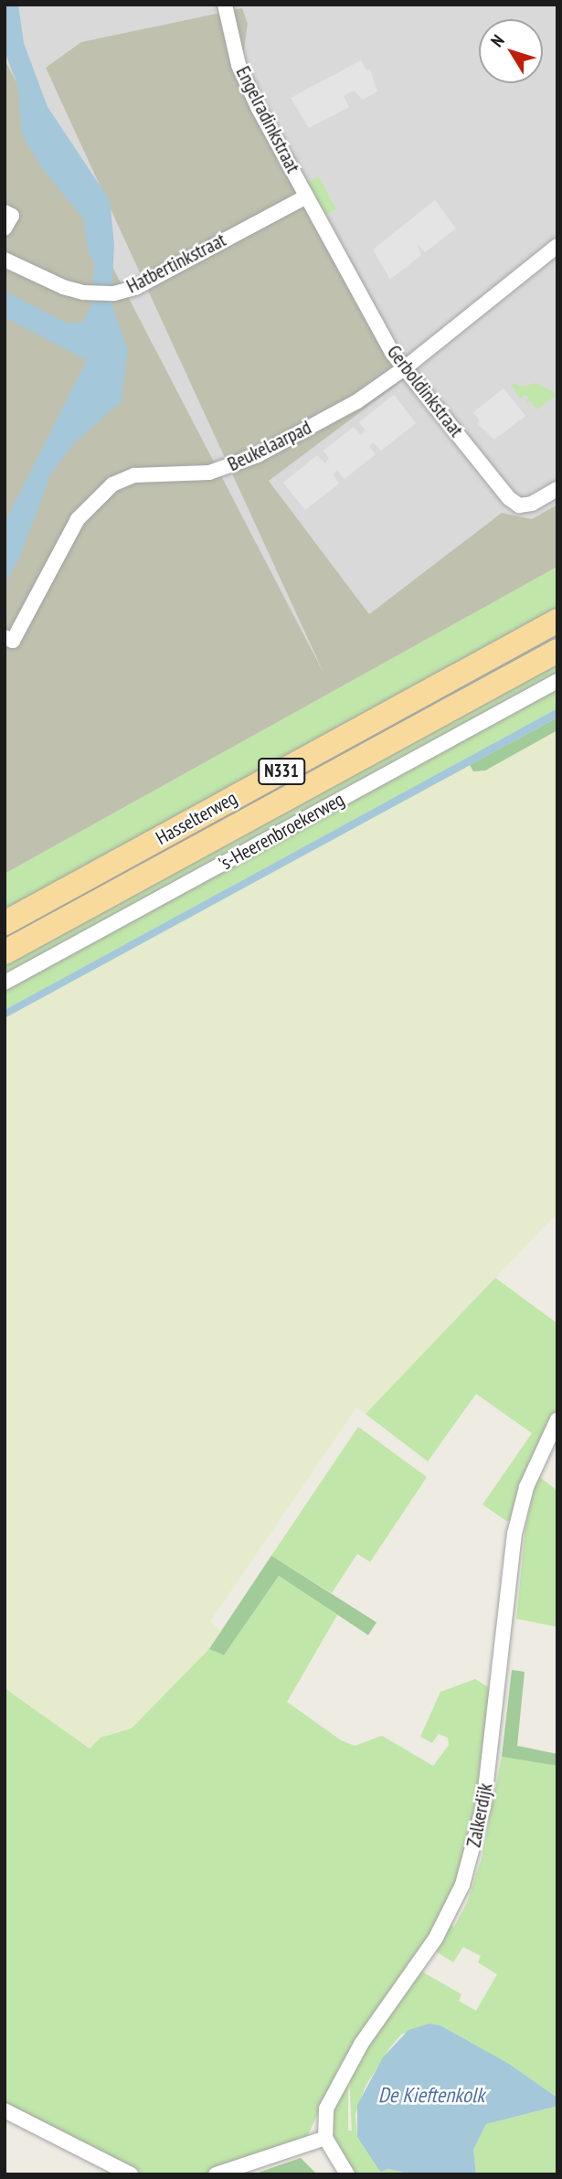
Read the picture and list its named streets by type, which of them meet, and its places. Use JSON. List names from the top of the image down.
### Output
{
  "streets": {
    "main road": ["N331", "Hasselterweg"],
    "street": [
      "Engelradinkstraat",
      "Hatbertinkstraat",
      "Gerboldinkstraat",
      "Beukelaarpad",
      "'s-Heerenbroekerweg",
      "Zalkerdijk"
    ]
  },
  "crossings": [
    ["Engelradinkstraat", "Hatbertinkstraat"],
    ["Engelradinkstraat", "Gerboldinkstraat"],
    ["Hatbertinkstraat", "Gerboldinkstraat"],
    ["Gerboldinkstraat", "Beukelaarpad"]
  ],
  "water": ["De Kieftenkolk"],
  "north": "top left"
}
